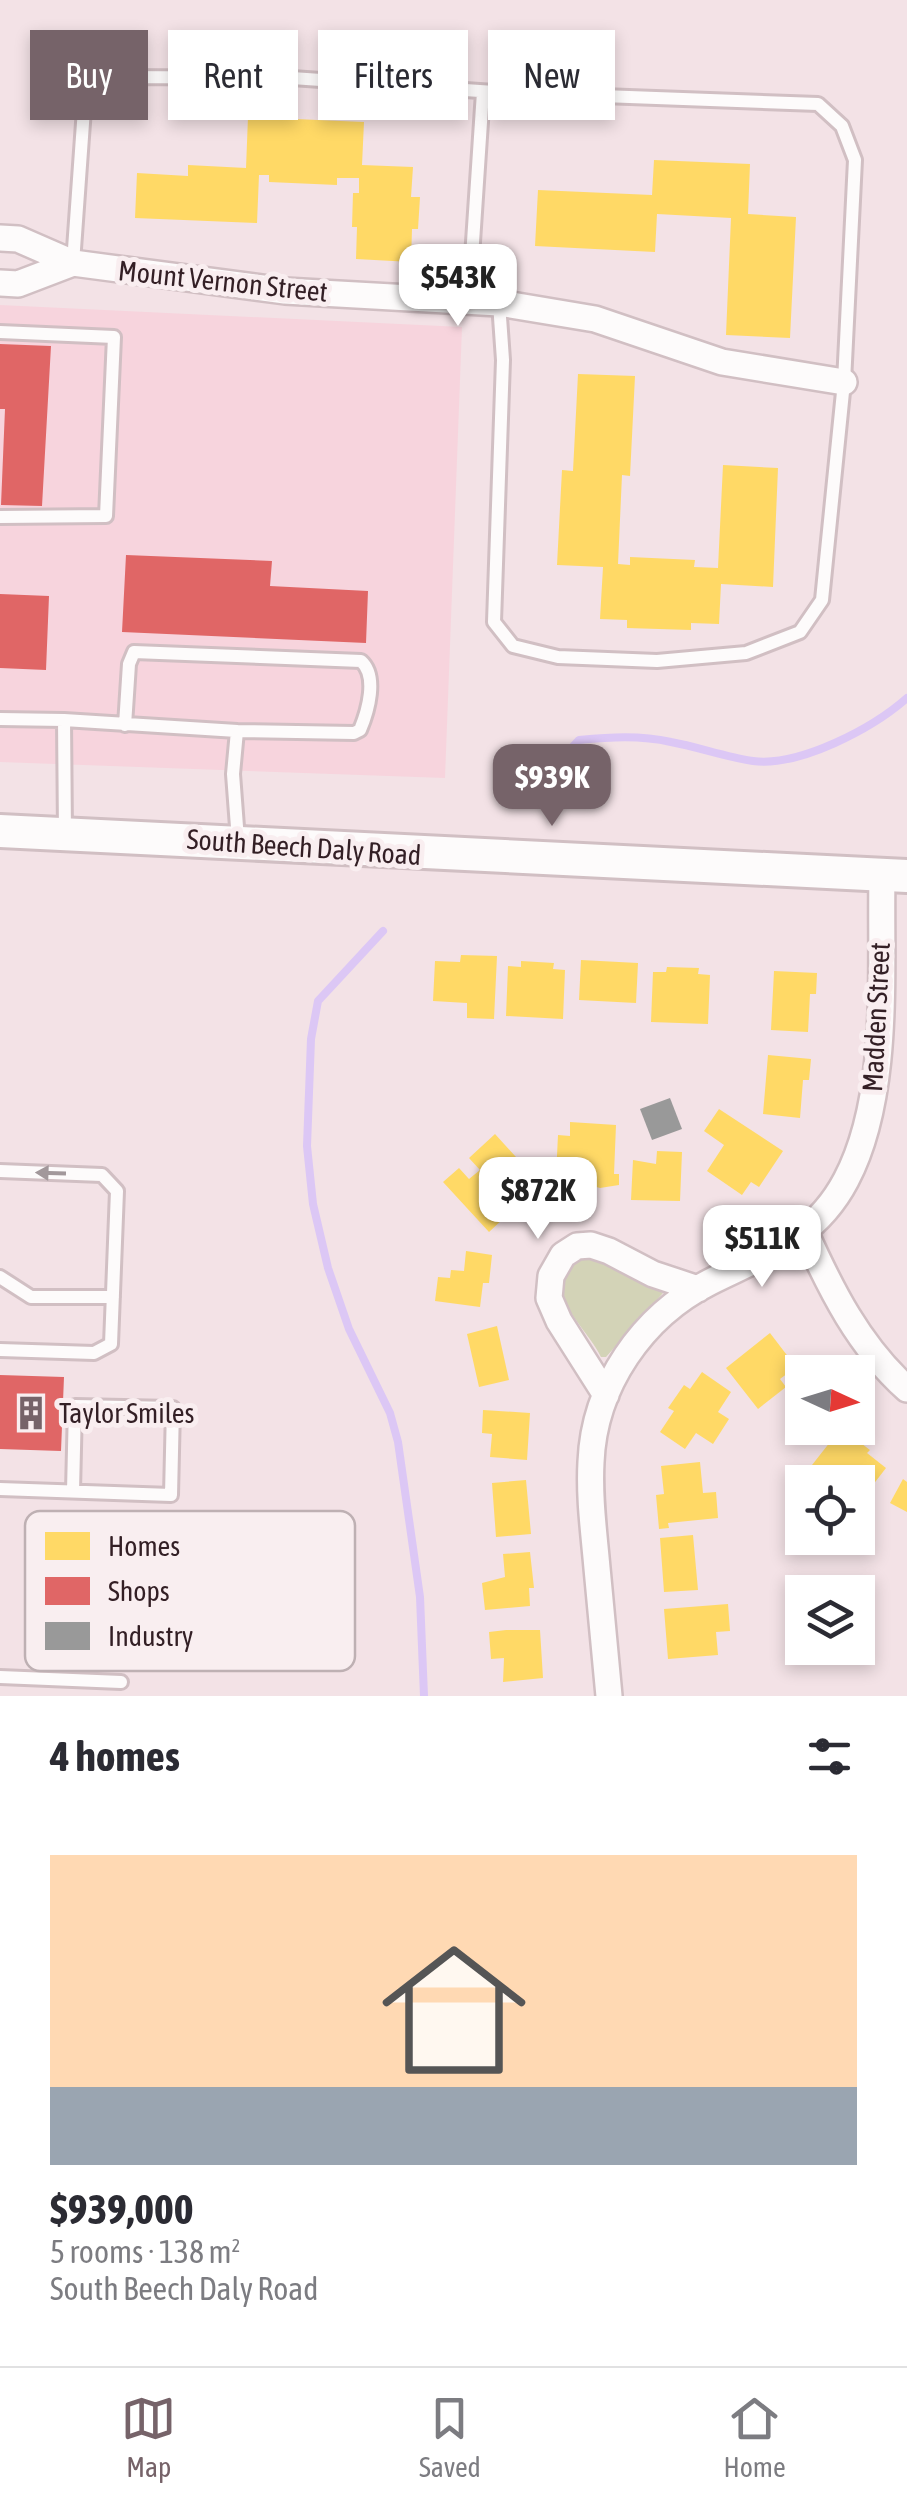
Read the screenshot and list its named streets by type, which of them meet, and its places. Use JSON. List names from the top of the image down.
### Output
{
  "streets": {
    "street": ["Mount Vernon Street", "South Beech Daly Road", "Madden Street"]
  },
  "crossings": [
    ["South Beech Daly Road", "Madden Street"]
  ],
  "places": {
    "building": ["Taylor Smiles"]
  },
  "legend": ["Homes", "Shops", "Industry"],
  "north": "right",
  "page": {
    "chip": [
      "Buy",
      "Rent",
      "Filters",
      "New"
    ],
    "price": [
      "$543K",
      "$939K",
      "$872K",
      "$511K"
    ],
    "heading": "4 homes",
    "list": [
      {
        "name": "$939,000",
        "note": "5 rooms · 138 m² · South Beech Daly Road"
      }
    ],
    "tabs": ["Map", "Saved", "Home"]
  }
}
